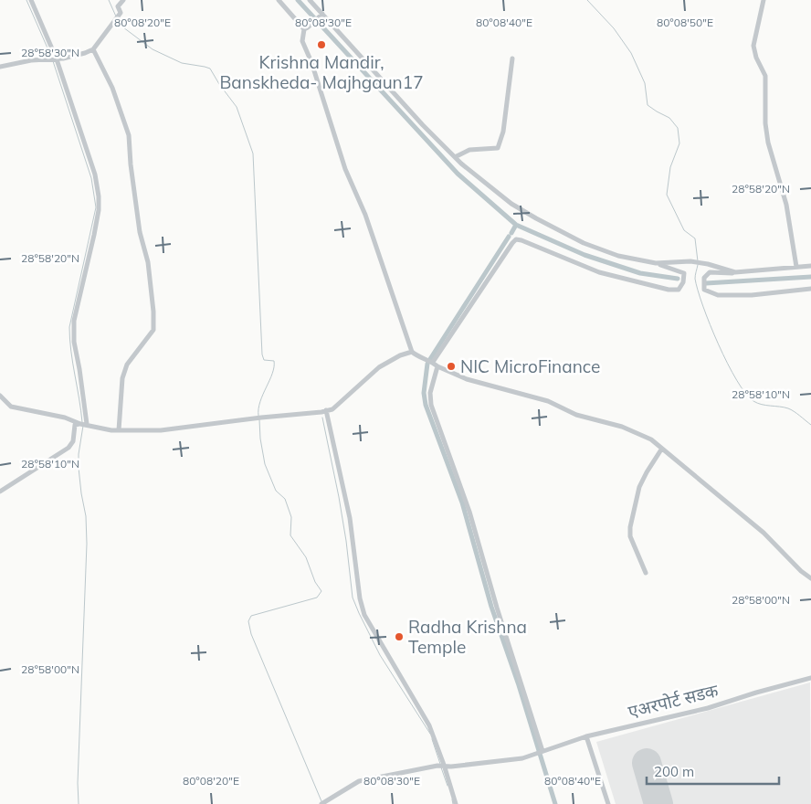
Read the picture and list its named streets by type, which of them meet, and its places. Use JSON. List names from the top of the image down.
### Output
{
  "streets": {
    "street": ["एअरपोर्ट सडक"]
  },
  "places": ["Krishna Mandir, Banskheda- Majhgaun17", "NIC MicroFinance", "Radha Krishna Temple"],
  "scale_bar": "200 m",
  "coordinates": [
    "80°08'20\"E",
    "80°08'30\"E",
    "80°08'40\"E",
    "80°08'50\"E",
    "28°58'30\"N",
    "28°58'20\"N",
    "28°58'10\"N",
    "28°58'00\"N"
  ]
}
